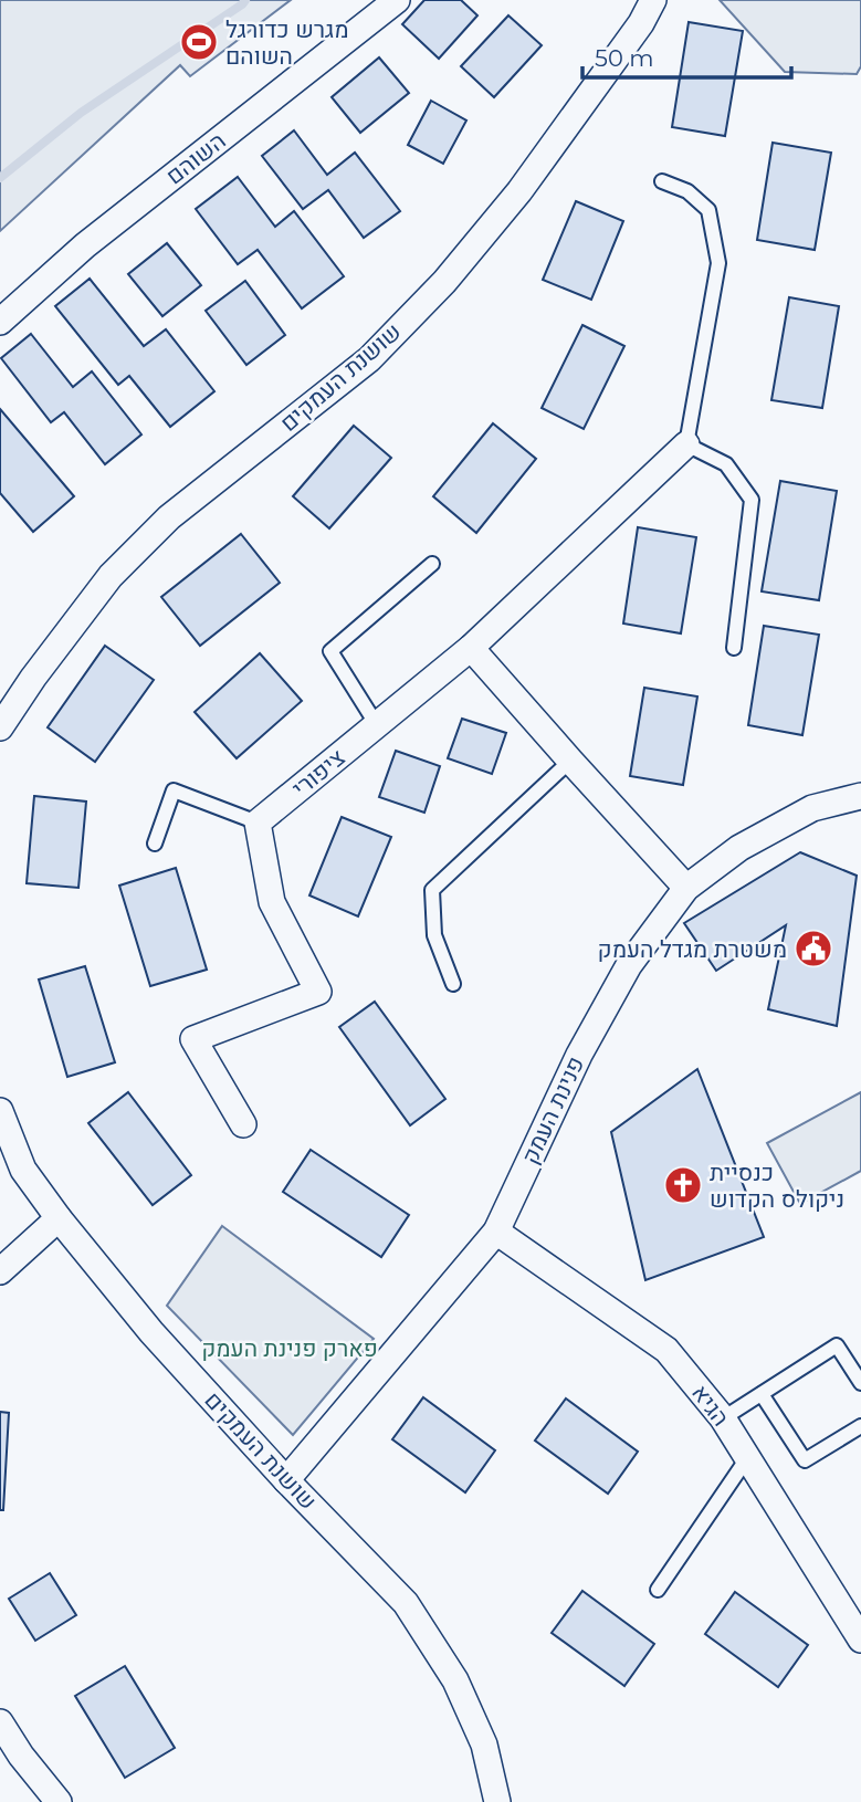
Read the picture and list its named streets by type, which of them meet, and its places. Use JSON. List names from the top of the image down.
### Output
{
  "streets": {
    "street": [
      "השוהם",
      "שושנת העמקים",
      "ציפורי",
      "פנינת העמק",
      "הגיא"
    ]
  },
  "crossings": [
    ["שושנת העמקים", "פנינת העמק"],
    ["פנינת העמק", "הגיא"]
  ],
  "parks": ["פארק פנינת העמק"],
  "places": {
    "sports": ["מגרש כדורגל השוהם"],
    "public building": ["משטרת מגדל העמק"],
    "church": ["כנסיית ניקולס הקדוש"]
  },
  "scale_bar": "50 m"
}
